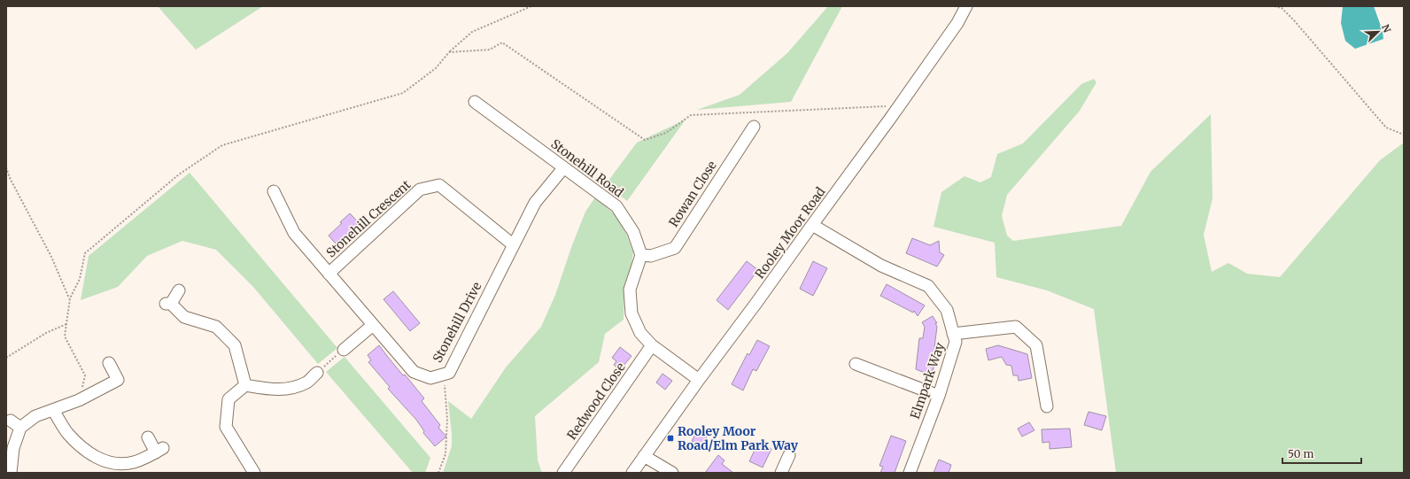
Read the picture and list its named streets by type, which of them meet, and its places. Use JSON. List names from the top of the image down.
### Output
{
  "streets": {
    "street": [
      "Stonehill Road",
      "Rowan Close",
      "Stonehill Crescent",
      "Rooley Moor Road",
      "Stonehill Drive",
      "Elmpark Way",
      "Redwood Close"
    ]
  },
  "crossings": [
    ["Stonehill Road", "Rowan Close"],
    ["Stonehill Road", "Stonehill Drive"],
    ["Stonehill Crescent", "Stonehill Drive"],
    ["Rooley Moor Road", "Elmpark Way"]
  ],
  "places": {
    "transit": ["Rooley Moor Road/Elm Park Way"]
  },
  "scale_bar": "50 m",
  "north": "top right"
}
